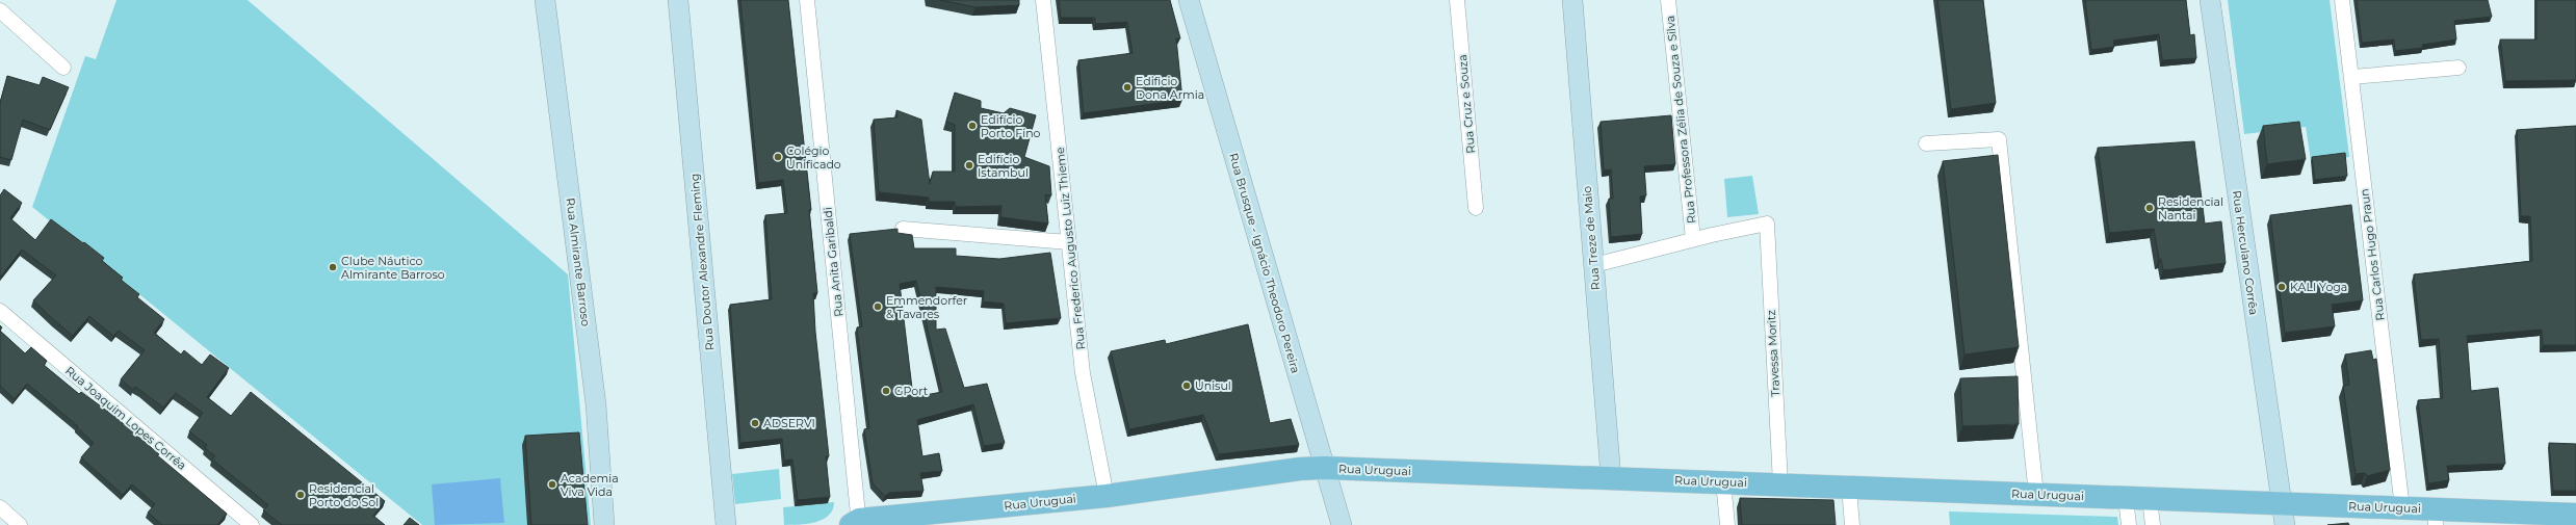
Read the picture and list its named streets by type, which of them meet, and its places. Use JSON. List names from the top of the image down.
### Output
{
  "streets": {
    "main road": ["Rua Uruguai"],
    "street": [
      "Rua Cruz e Souza",
      "Rua Professora Zélia de Souza e Silva",
      "Rua Treze de Maio",
      "Rua Frederico Augusto Luiz Thieme",
      "Rua Herculano Corrêa",
      "Rua Carlos Hugo Praun",
      "Rua Almirante Barroso",
      "Rua Doutor Alexandre Fleming",
      "Rua Anita Garibaldi",
      "Rua Brusque - Ignácio Theodoro Pereira",
      "Travessa Moritz",
      "Rua Joaquim Lopes Corrêa"
    ]
  },
  "crossings": [
    ["Rua Professora Zélia de Souza e Silva", "Travessa Moritz"],
    ["Rua Treze de Maio", "Rua Uruguai"],
    ["Rua Frederico Augusto Luiz Thieme", "Rua Uruguai"],
    ["Rua Herculano Corrêa", "Rua Uruguai"],
    ["Rua Carlos Hugo Praun", "Rua Uruguai"],
    ["Rua Anita Garibaldi", "Rua Uruguai"],
    ["Rua Brusque - Ignácio Theodoro Pereira", "Rua Uruguai"],
    ["Travessa Moritz", "Rua Uruguai"]
  ],
  "places": [
    "Edificio Dona Armia",
    "Edifício Porto Fino",
    "Colégio Unificado",
    "Edifício Istambul",
    "Residencial Nantai",
    "Clube Náutico Almirante Barroso",
    "KALI Yoga",
    "Emmendorfer & Tavares",
    "Unisul",
    "GPort",
    "ADSERVI",
    "Academia Viva Vida",
    "Residencial Porto do Sol"
  ]
}
